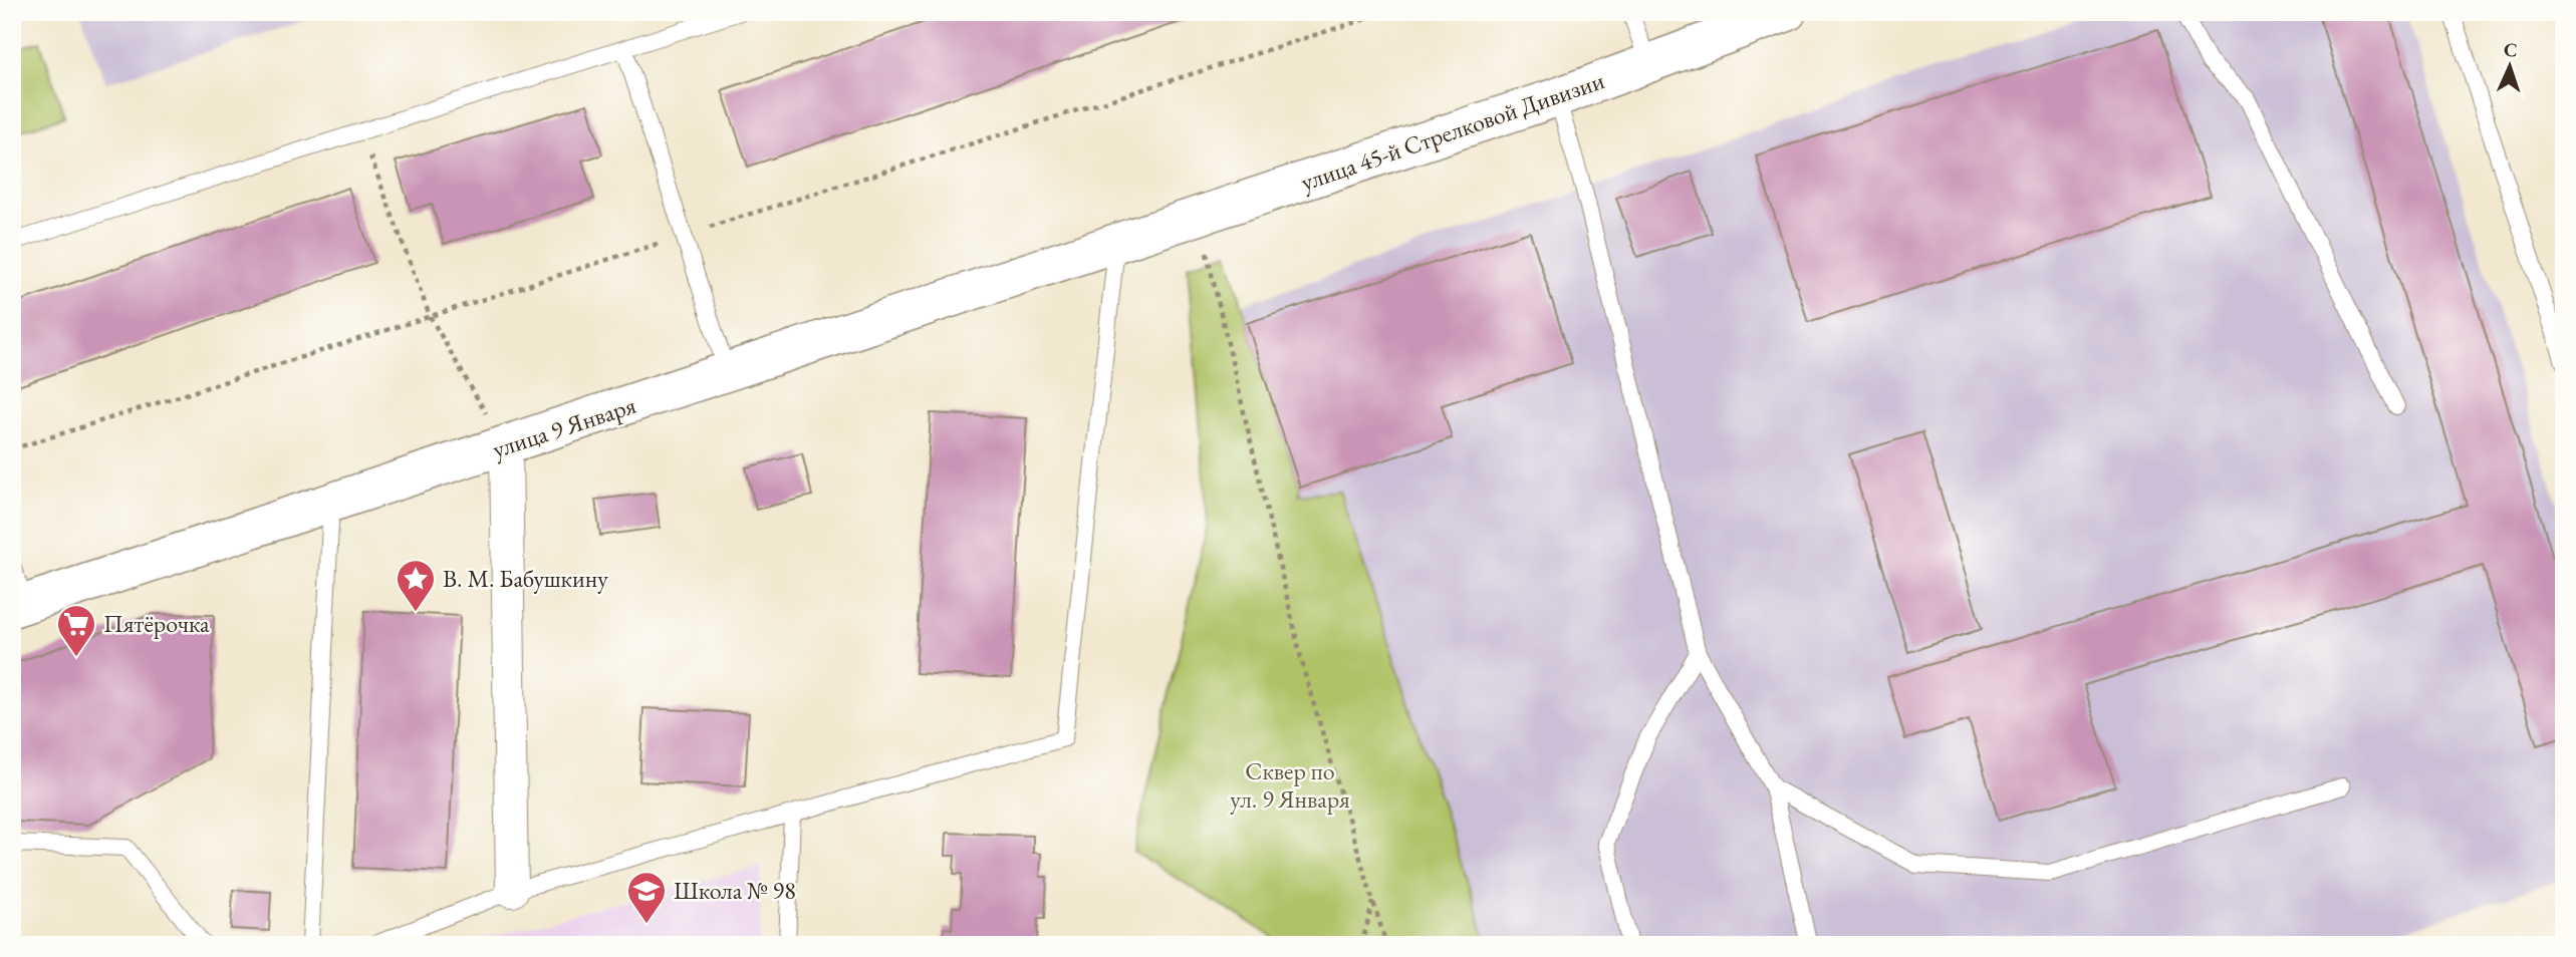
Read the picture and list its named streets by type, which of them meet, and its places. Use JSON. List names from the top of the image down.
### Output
{
  "streets": {
    "street": ["улица 45-й Стрелковой Дивизии", "улица 9 Января"]
  },
  "crossings": [
    ["улица 45-й Стрелковой Дивизии", "улица 9 Января"]
  ],
  "parks": ["Сквер по ул. 9 Января"],
  "places": {
    "place": ["В. М. Бабушкину"],
    "supermarket": ["Пятёрочка"],
    "school or university": ["Школа № 98"]
  },
  "north": "top"
}
